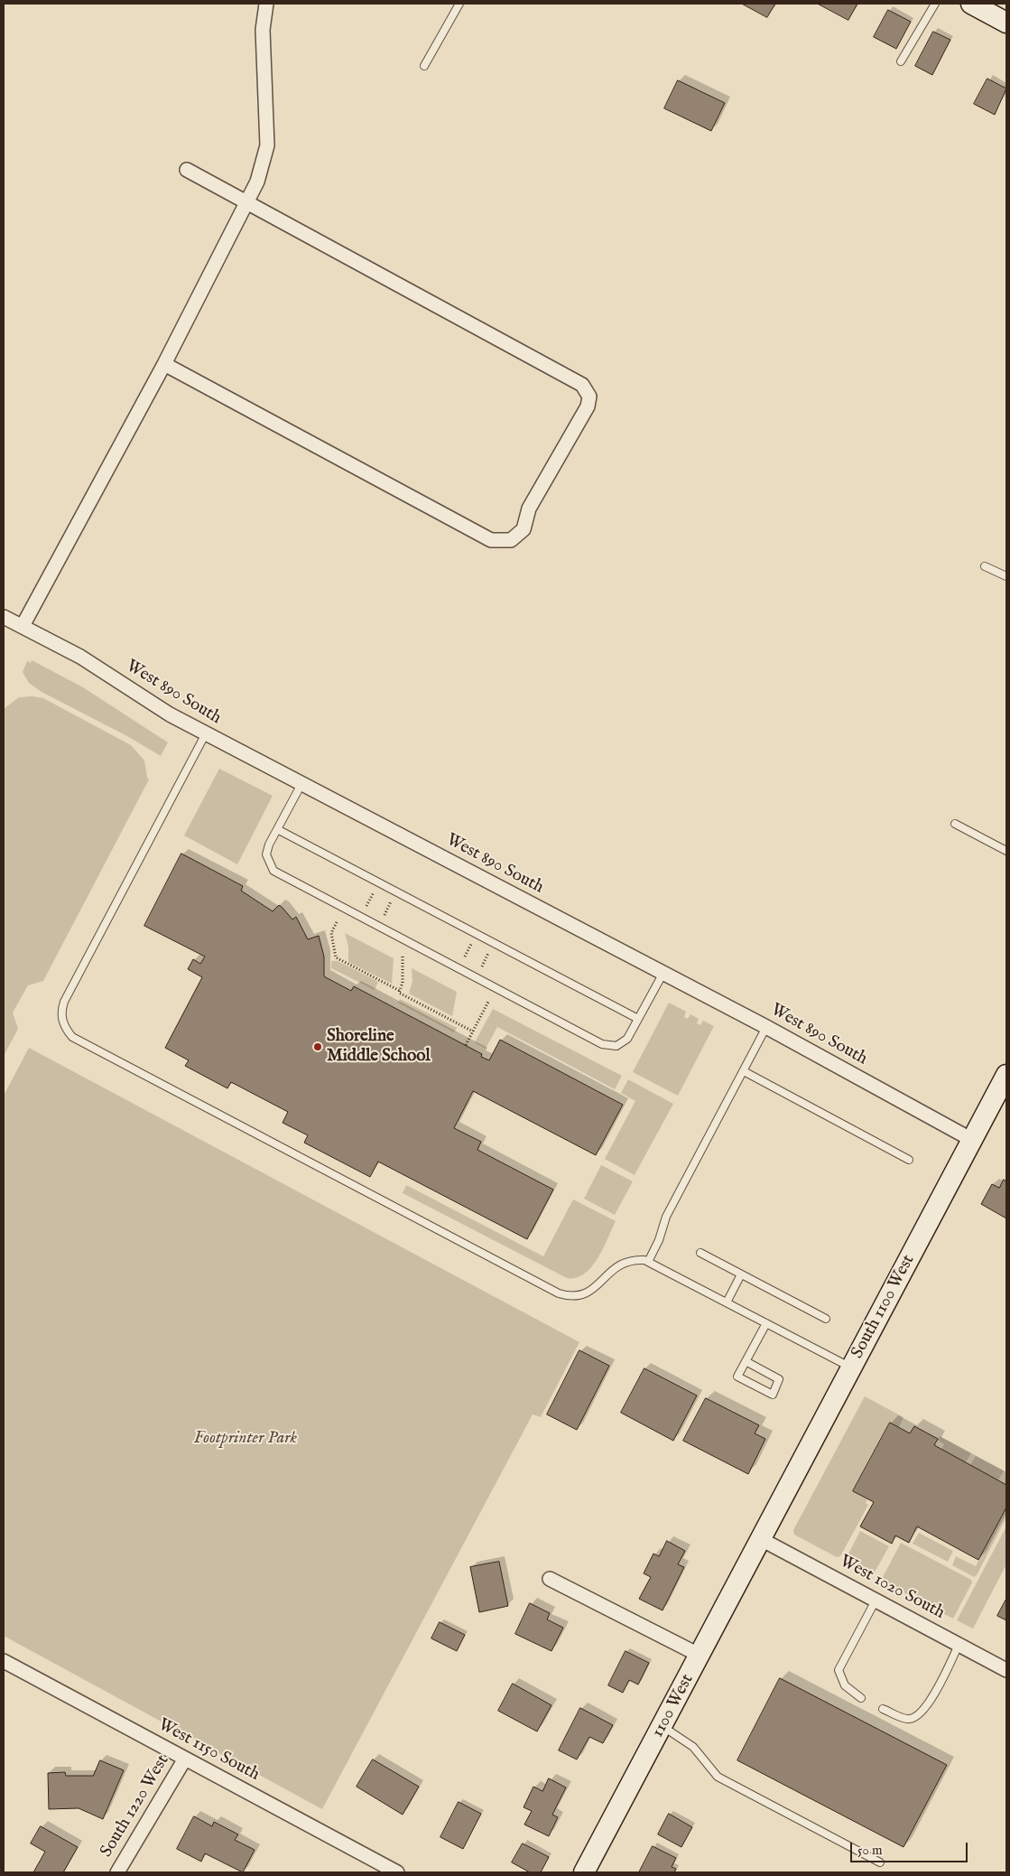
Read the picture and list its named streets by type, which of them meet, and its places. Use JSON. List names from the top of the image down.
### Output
{
  "streets": {
    "street": [
      "West 890 South",
      "South 1100 West",
      "West 1020 South",
      "1100 West",
      "West 1150 South",
      "South 1220 West"
    ]
  },
  "crossings": [
    ["West 890 South", "South 1100 West"],
    ["South 1100 West", "West 1020 South"],
    ["South 1100 West", "1100 West"],
    ["West 1020 South", "1100 West"],
    ["West 1150 South", "South 1220 West"]
  ],
  "parks": ["Footprinter Park"],
  "places": ["Shoreline Middle School"],
  "scale_bar": "50 m"
}
